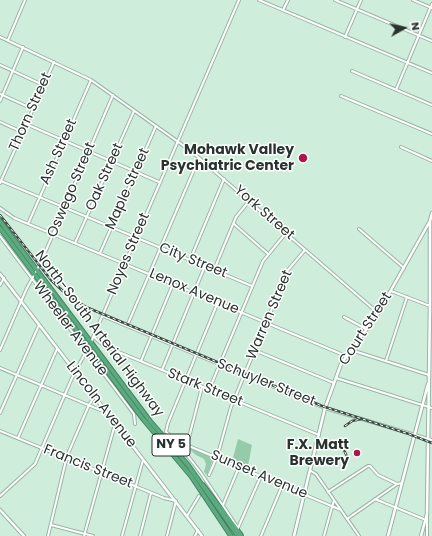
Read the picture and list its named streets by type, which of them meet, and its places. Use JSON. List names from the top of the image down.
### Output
{
  "streets": {
    "highway": ["North-South Arterial Highway", "NY 5"],
    "street": [
      "Thorn Street",
      "Ash Street",
      "Oak Street",
      "Maple Street",
      "Oswego Street",
      "York Street",
      "Noyes Street",
      "City Street",
      "Lenox Avenue",
      "Warren Street",
      "Wheeler Avenue",
      "Court Street",
      "Schuyler Street",
      "Stark Street",
      "Lincoln Avenue",
      "Francis Street",
      "Sunset Avenue"
    ]
  },
  "crossings": [
    ["Thorn Street", "York Street"],
    ["Thorn Street", "City Street"],
    ["Ash Street", "York Street"],
    ["Ash Street", "City Street"],
    ["Ash Street", "Lenox Avenue"],
    ["Oak Street", "York Street"],
    ["Oak Street", "City Street"],
    ["Oak Street", "Lenox Avenue"],
    ["Maple Street", "York Street"],
    ["Maple Street", "City Street"],
    ["Maple Street", "Lenox Avenue"],
    ["Oswego Street", "York Street"],
    ["Oswego Street", "City Street"],
    ["Oswego Street", "Lenox Avenue"],
    ["Oswego Street", "Wheeler Avenue"],
    ["Oswego Street", "North-South Arterial Highway"],
    ["Oswego Street", "Lincoln Avenue"],
    ["York Street", "Noyes Street"],
    ["York Street", "Warren Street"],
    ["York Street", "Court Street"],
    ["Noyes Street", "City Street"],
    ["Noyes Street", "Lenox Avenue"],
    ["Noyes Street", "Wheeler Avenue"],
    ["Noyes Street", "North-South Arterial Highway"],
    ["Noyes Street", "Schuyler Street"],
    ["Noyes Street", "Stark Street"],
    ["Noyes Street", "Lincoln Avenue"],
    ["Noyes Street", "Francis Street"],
    ["Lenox Avenue", "Warren Street"],
    ["Lenox Avenue", "Court Street"],
    ["Warren Street", "Schuyler Street"],
    ["Warren Street", "Stark Street"],
    ["Warren Street", "Sunset Avenue"],
    ["Court Street", "Schuyler Street"],
    ["Court Street", "Stark Street"],
    ["Court Street", "Sunset Avenue"],
    ["Lincoln Avenue", "Francis Street"]
  ],
  "places": ["Mohawk Valley Psychiatric Center", "F.X. Matt Brewery"],
  "north": "right"
}
